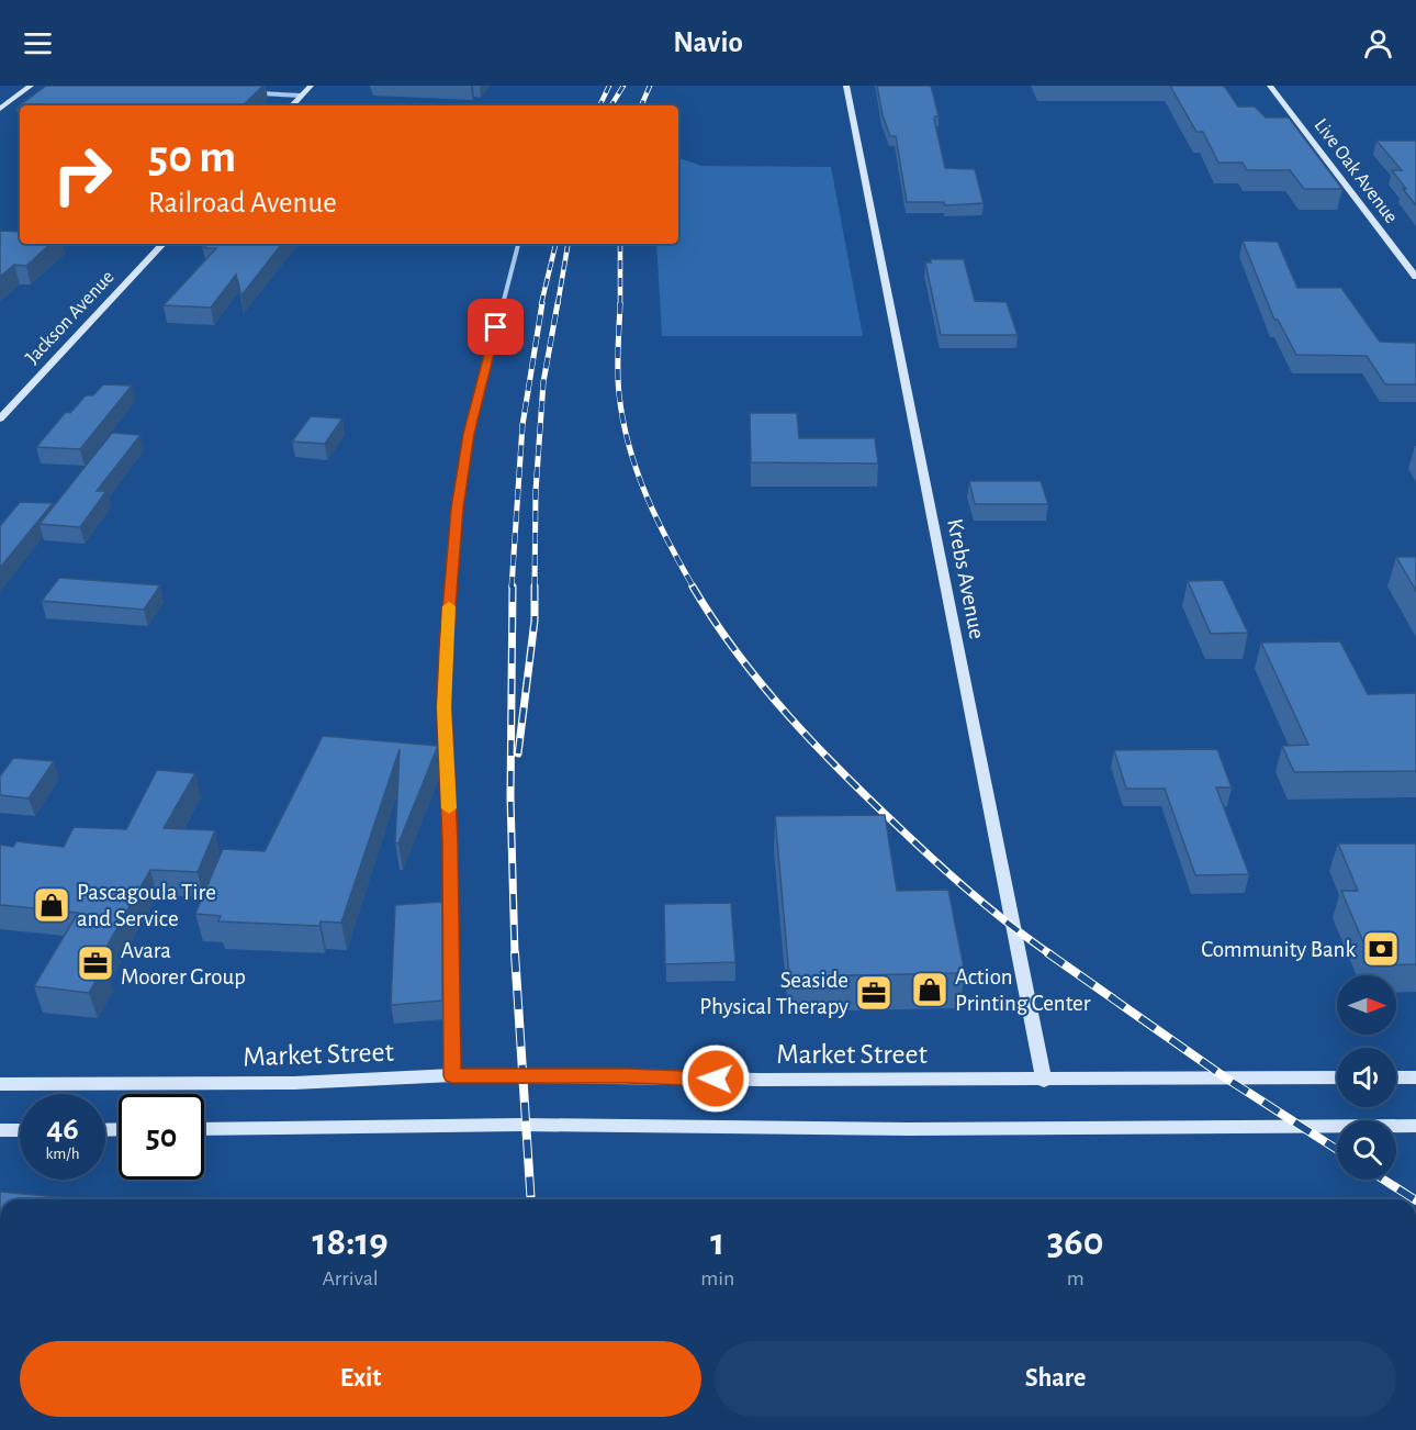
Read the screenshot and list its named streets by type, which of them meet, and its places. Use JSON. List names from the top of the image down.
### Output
{
  "streets": {
    "street": [
      "Live Oak Avenue",
      "Jackson Avenue",
      "Krebs Avenue",
      "Market Street"
    ]
  },
  "crossings": [
    ["Krebs Avenue", "Market Street"]
  ],
  "places": {
    "shop": ["Pascagoula Tire and Service", "Action Printing Center"],
    "bank": ["Community Bank"],
    "office": ["Avara Moorer Group", "Seaside Physical Therapy"]
  },
  "north": "right",
  "page": {
    "header": "Navio",
    "turn": ["50 m", "Railroad Avenue"],
    "speed": "46 km/h",
    "limit": "50",
    "eta": [
      "18:19",
      "Arrival",
      "1",
      "min",
      "360",
      "m"
    ],
    "buttons": ["Exit", "Share"]
  }
}
